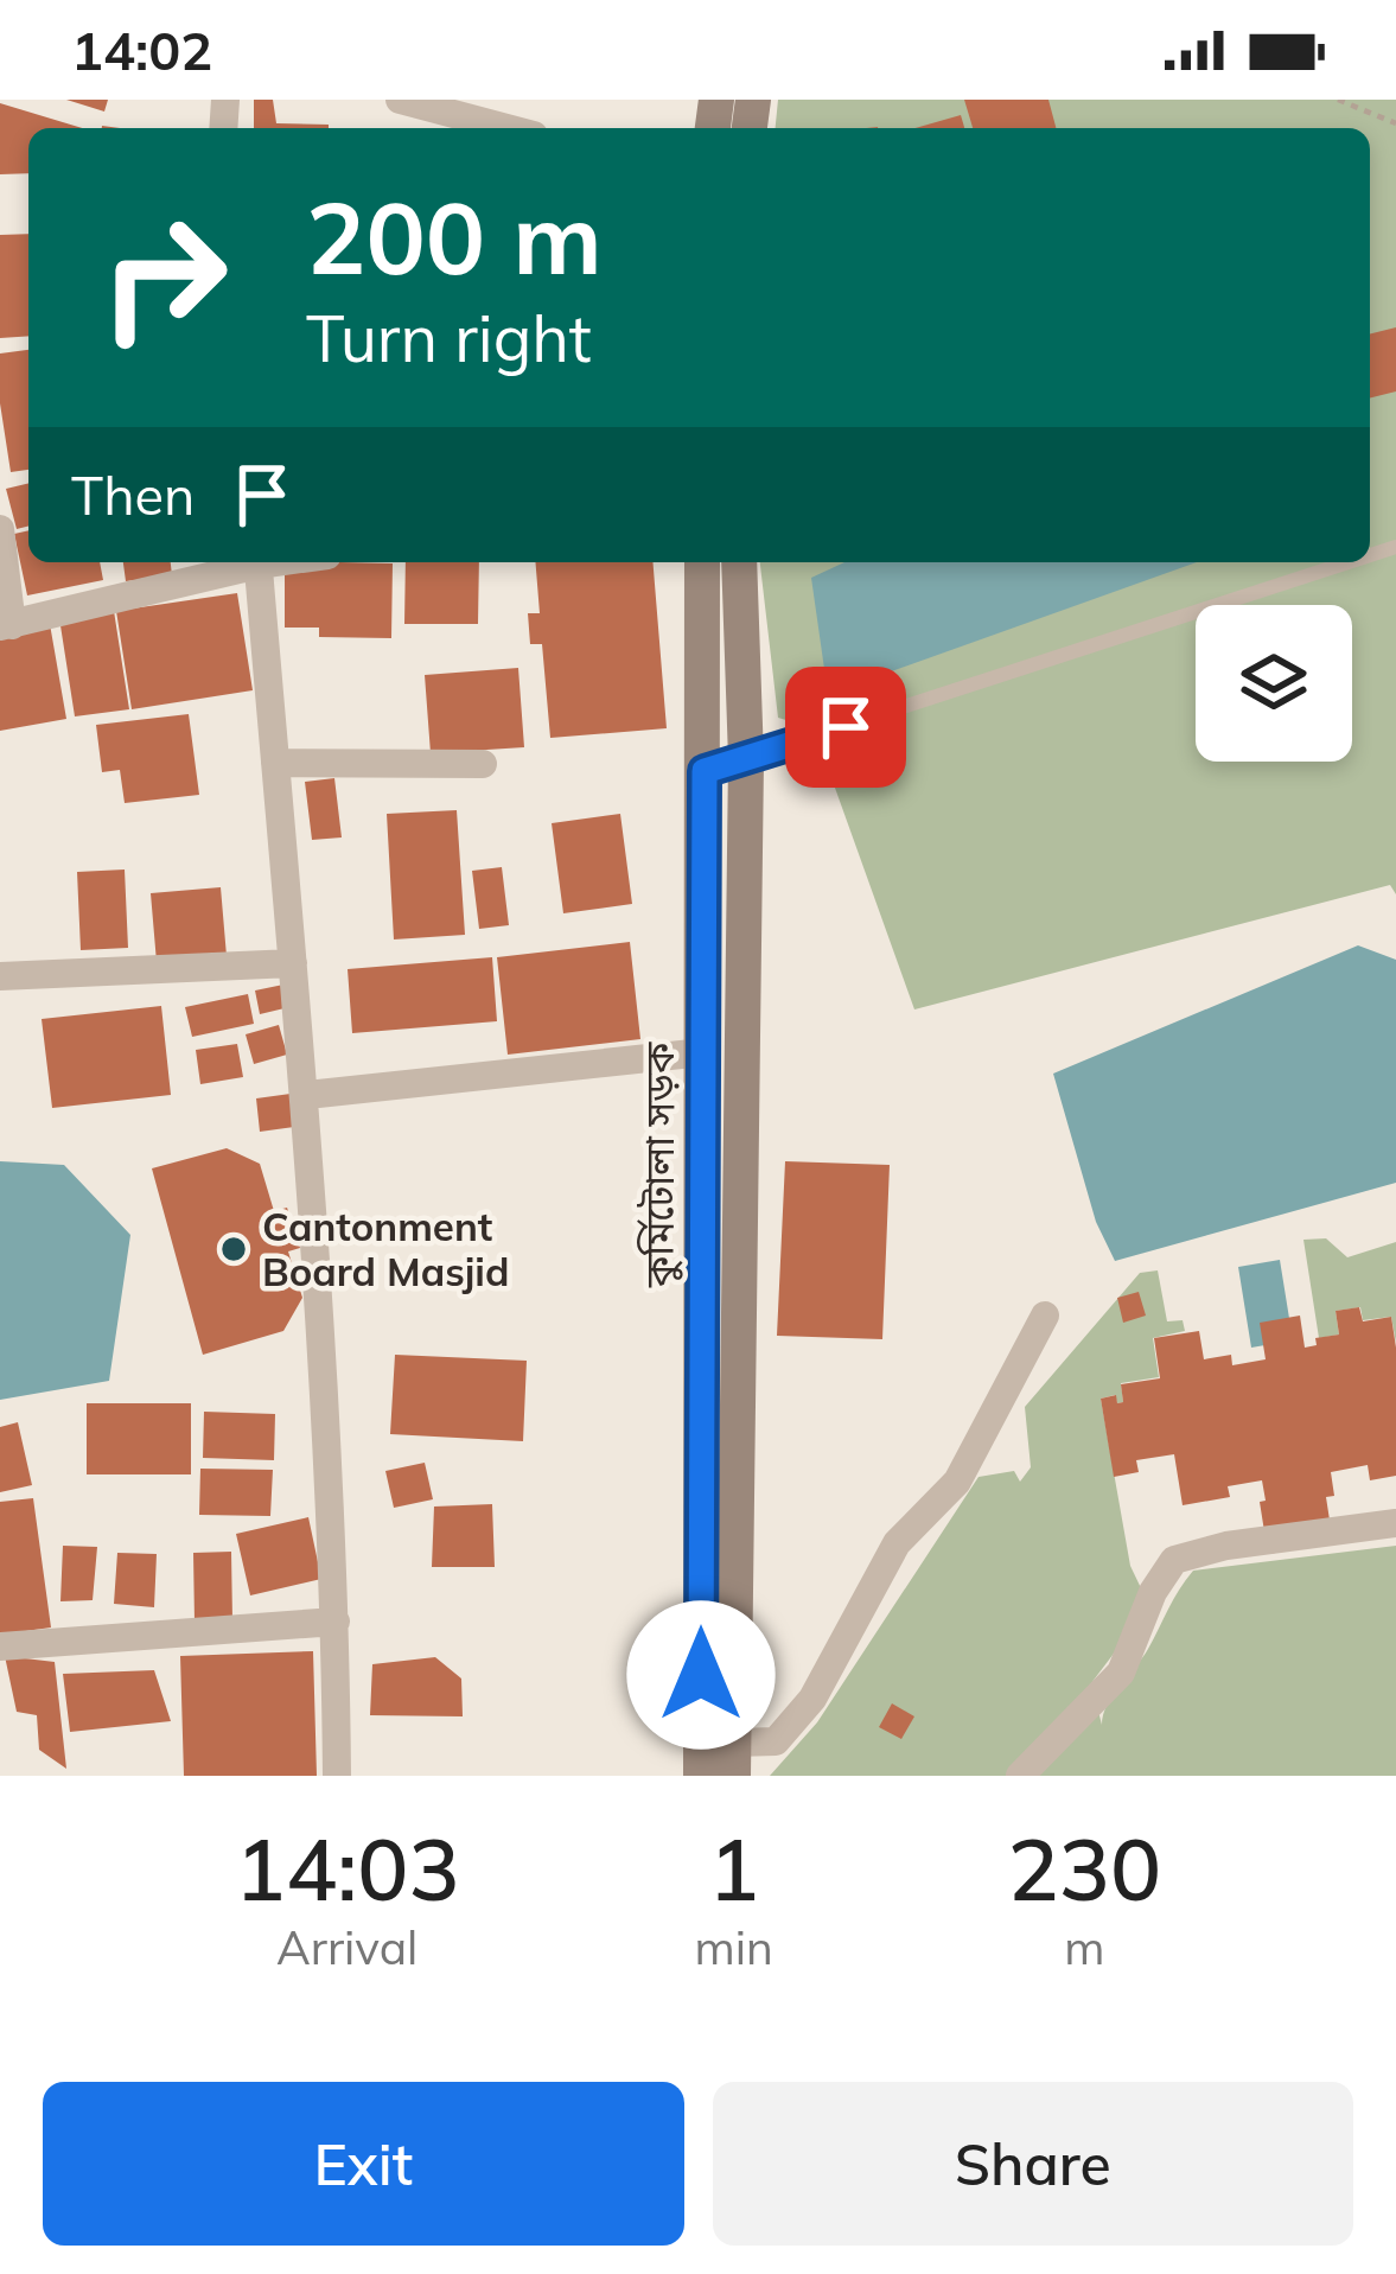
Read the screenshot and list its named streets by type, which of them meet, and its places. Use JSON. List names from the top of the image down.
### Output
{
  "streets": {
    "main road": ["কুর্মিটোলা সড়ক"]
  },
  "places": ["Cantonment Board Masjid"],
  "page": {
    "status": "14:02",
    "turn": ["200 m", "Turn right"],
    "then": "Then",
    "eta": [
      "14:03",
      "Arrival",
      "1",
      "min",
      "230",
      "m"
    ],
    "buttons": ["Exit", "Share"]
  }
}
